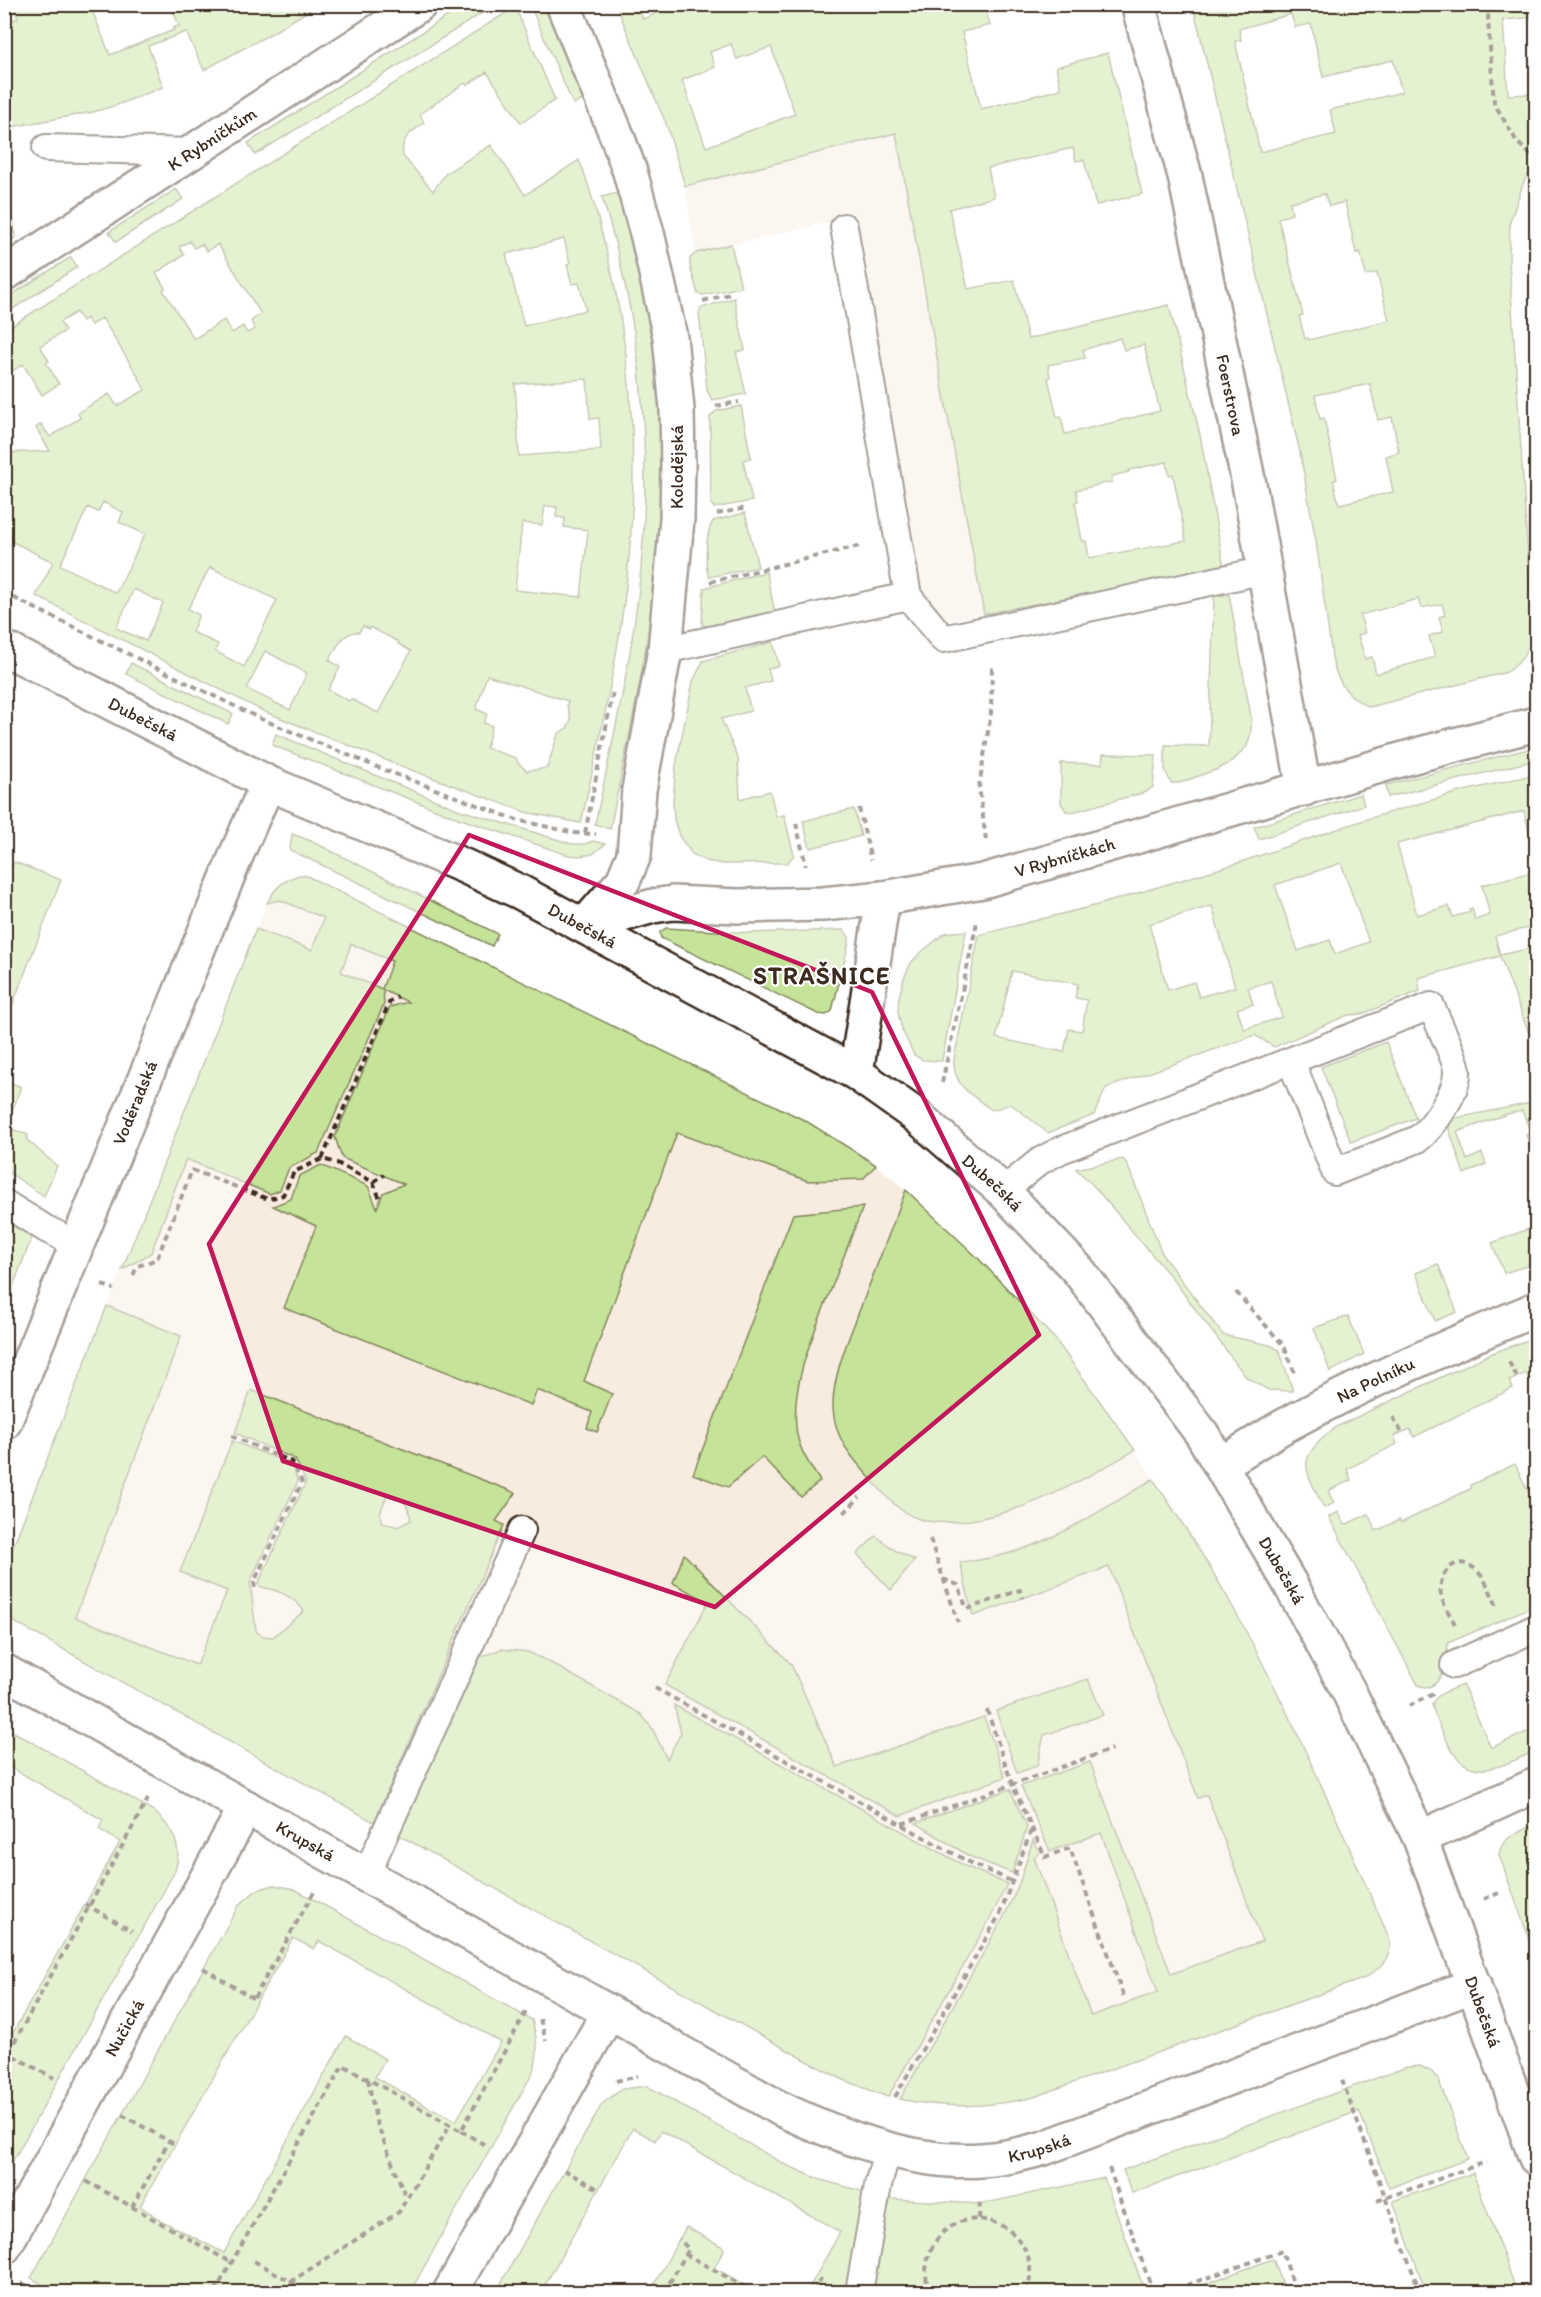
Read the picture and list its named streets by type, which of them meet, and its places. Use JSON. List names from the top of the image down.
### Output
{
  "streets": {
    "street": [
      "K Rybníčkům",
      "Foerstrova",
      "Kolodějská",
      "Dubečská",
      "V Rybníčkách",
      "Voděradská",
      "Na Polníku",
      "Krupská",
      "Nučická"
    ]
  },
  "crossings": [
    ["Foerstrova", "V Rybníčkách"],
    ["Kolodějská", "Dubečská"],
    ["Kolodějská", "V Rybníčkách"],
    ["Dubečská", "V Rybníčkách"],
    ["Dubečská", "Voděradská"],
    ["Dubečská", "Na Polníku"],
    ["Dubečská", "Krupská"],
    ["Krupská", "Nučická"]
  ],
  "districts": ["STRAŠNICE"]
}
